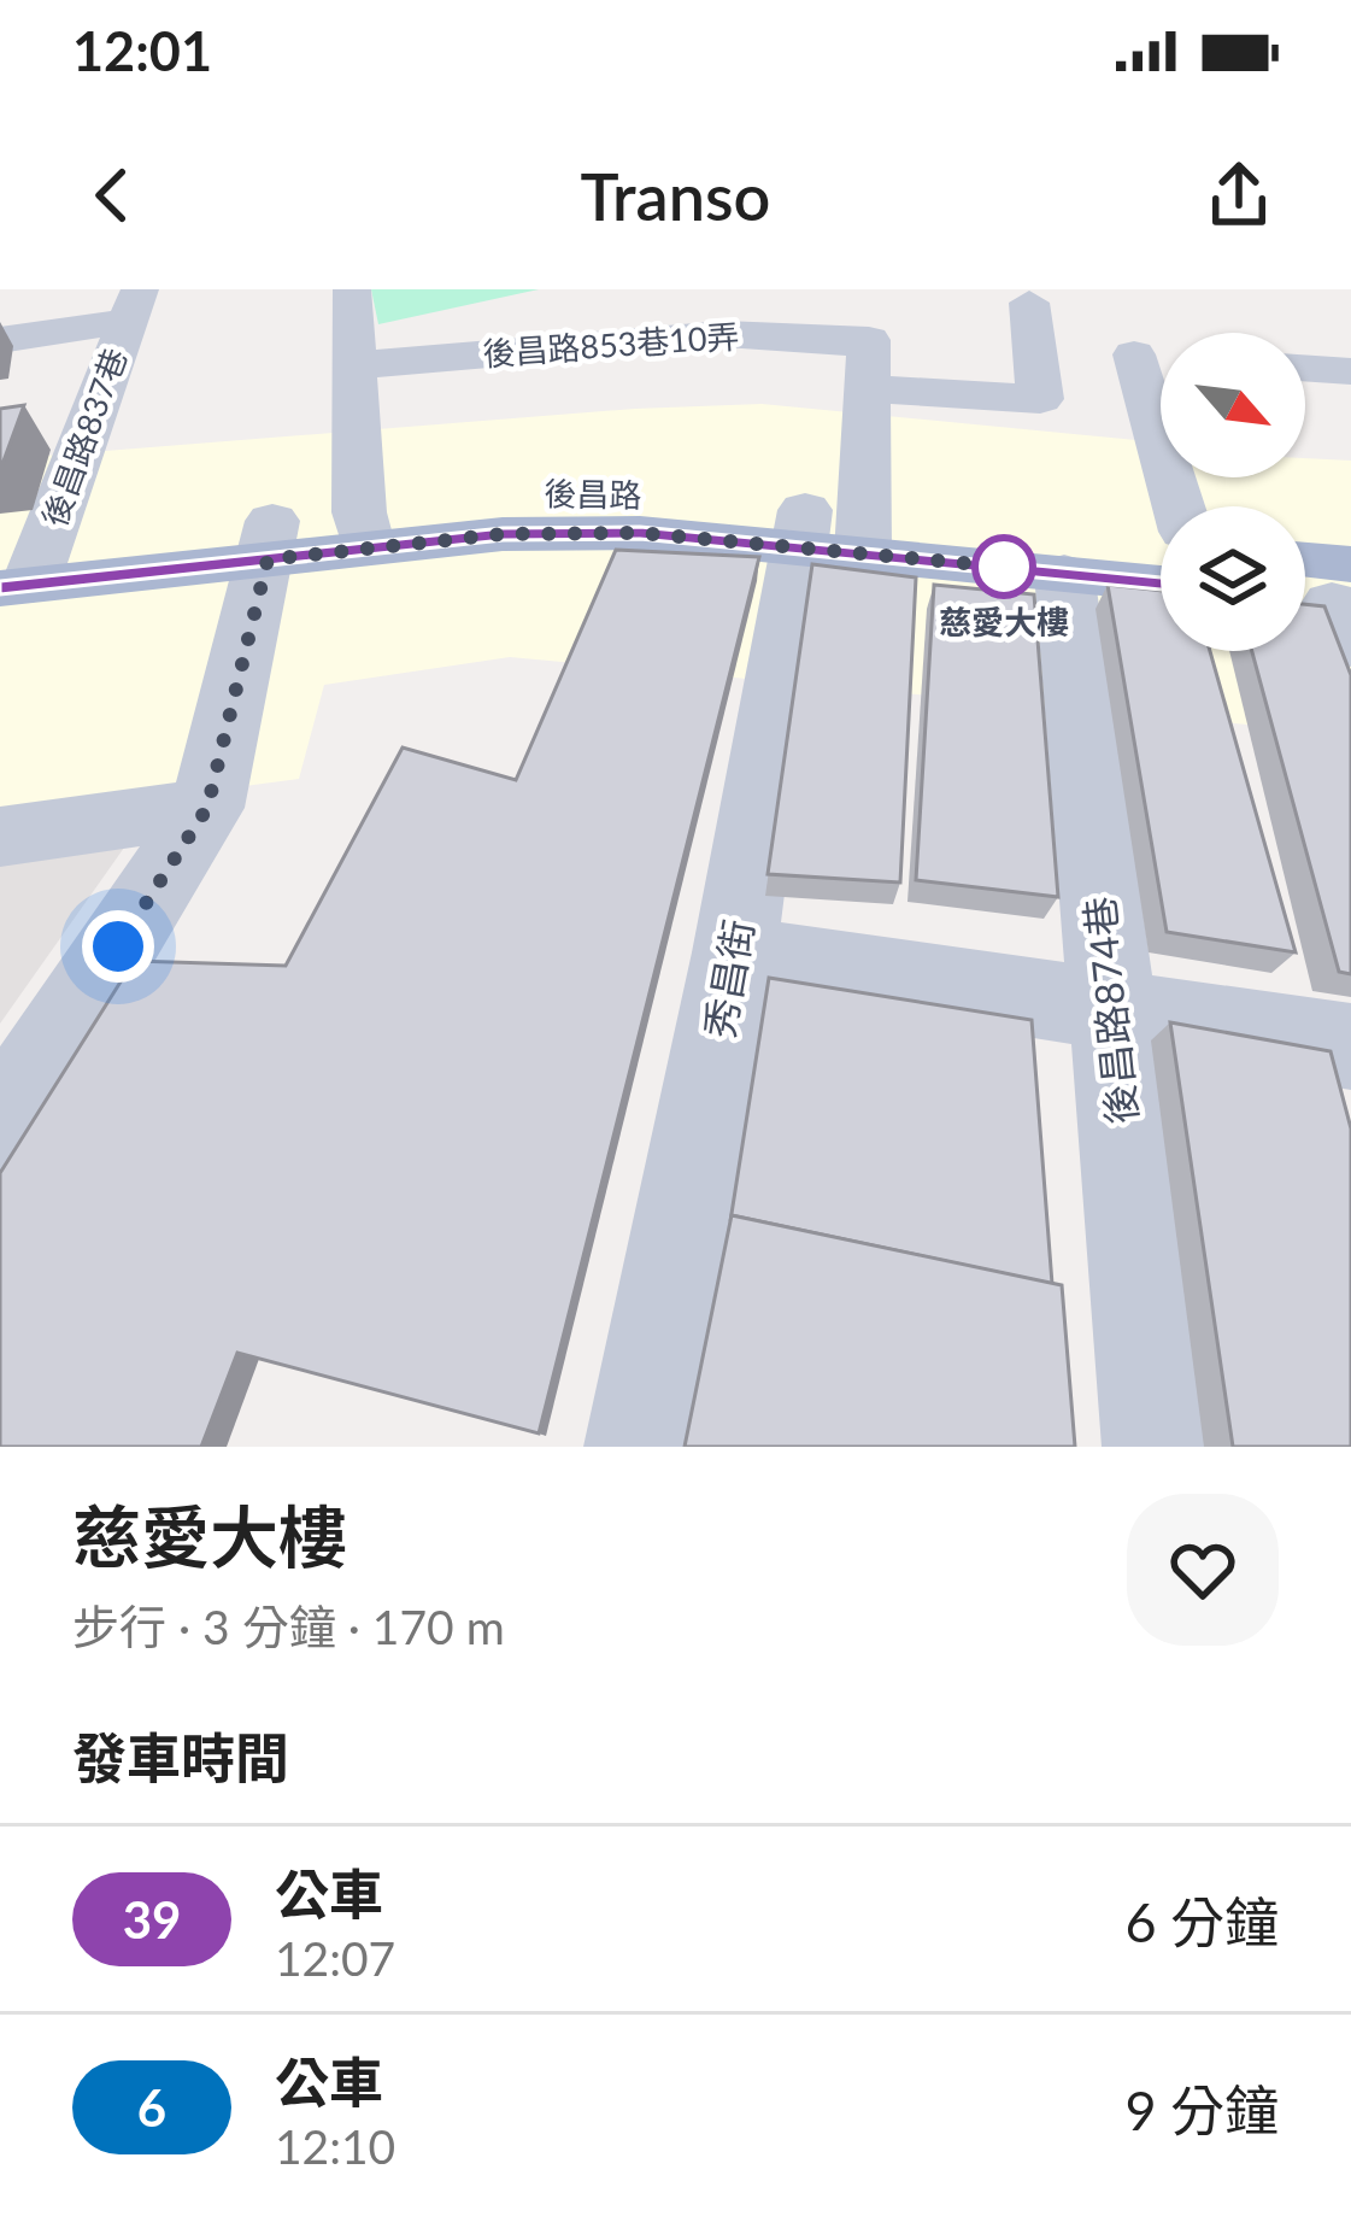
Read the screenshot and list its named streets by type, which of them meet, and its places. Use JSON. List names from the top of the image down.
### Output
{
  "streets": {
    "main road": ["後昌路"],
    "lane": [
      "後昌路853巷10弄",
      "後昌路837巷",
      "秀昌街",
      "後昌路874巷"
    ]
  },
  "crossings": [
    ["後昌路853巷10弄", "秀昌街"],
    ["後昌路837巷", "後昌路"],
    ["後昌路", "秀昌街"],
    ["後昌路", "後昌路874巷"]
  ],
  "places": ["慈愛大樓"],
  "lines": ["bus line 39"],
  "north": "bottom right",
  "page": {
    "status": "12:01",
    "header": "Transo",
    "heading": [
      ["慈愛大樓", "步行 · 3 分鐘 · 170 m"],
      "發車時間"
    ],
    "list": [
      {
        "mark": "39",
        "name": "公車",
        "note": "12:07",
        "value": "6 分鐘"
      },
      {
        "mark": "6",
        "name": "公車",
        "note": "12:10",
        "value": "9 分鐘"
      }
    ]
  }
}
